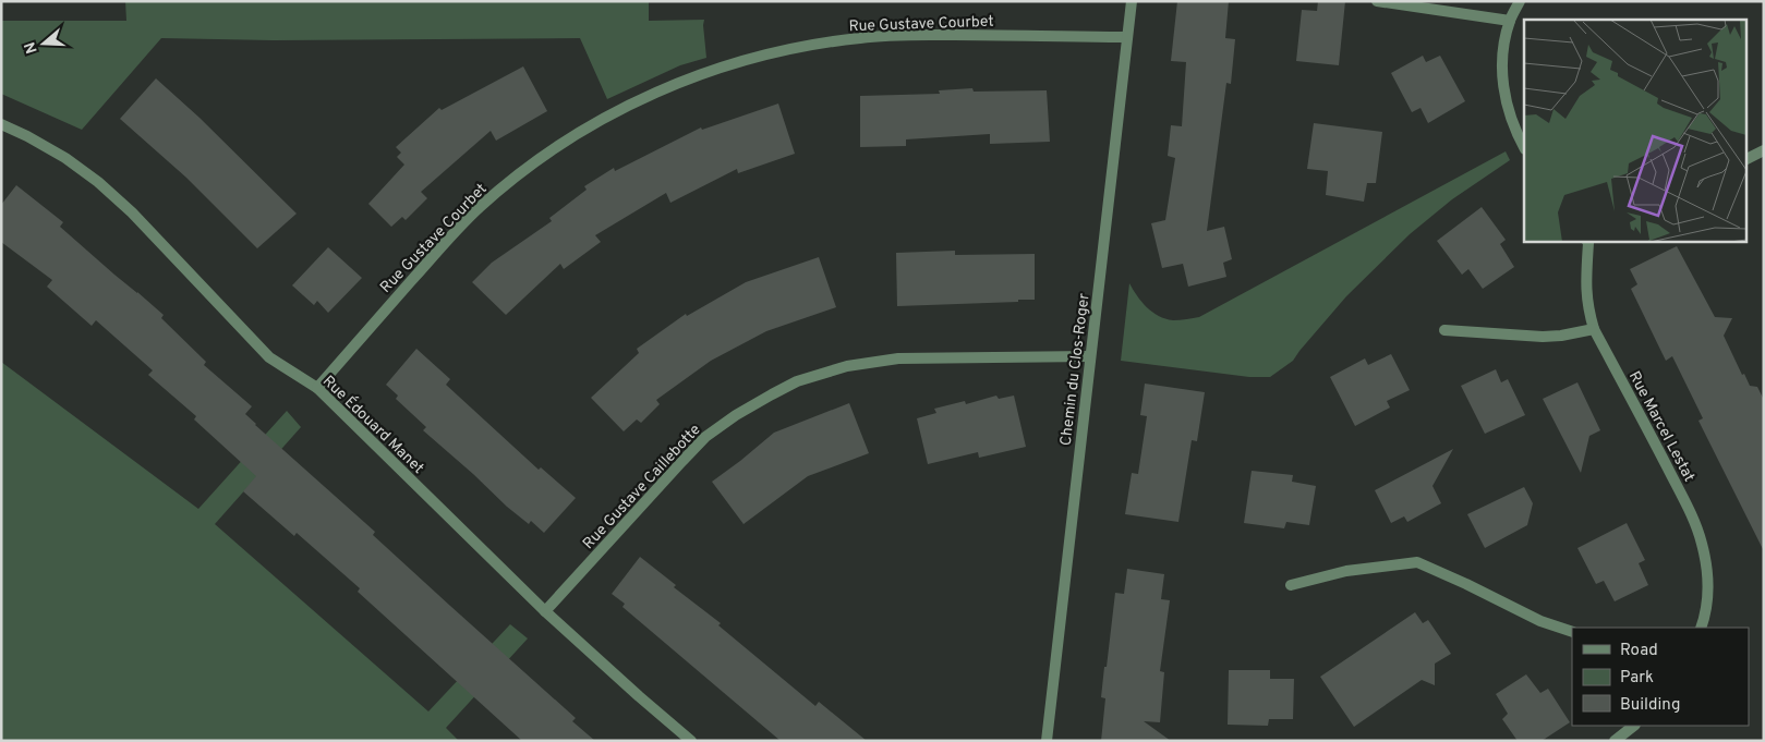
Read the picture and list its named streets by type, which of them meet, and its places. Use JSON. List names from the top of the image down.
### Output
{
  "streets": {
    "street": [
      "Rue Gustave Courbet",
      "Chemin du Clos-Roger",
      "Rue Édouard Manet",
      "Rue Marcel Lestat",
      "Rue Gustave Caillebotte"
    ]
  },
  "crossings": [
    ["Rue Gustave Courbet", "Chemin du Clos-Roger"],
    ["Rue Gustave Courbet", "Rue Édouard Manet"],
    ["Chemin du Clos-Roger", "Rue Gustave Caillebotte"],
    ["Rue Édouard Manet", "Rue Gustave Caillebotte"]
  ],
  "legend": ["Road", "Park", "Building"],
  "north": "left"
}
